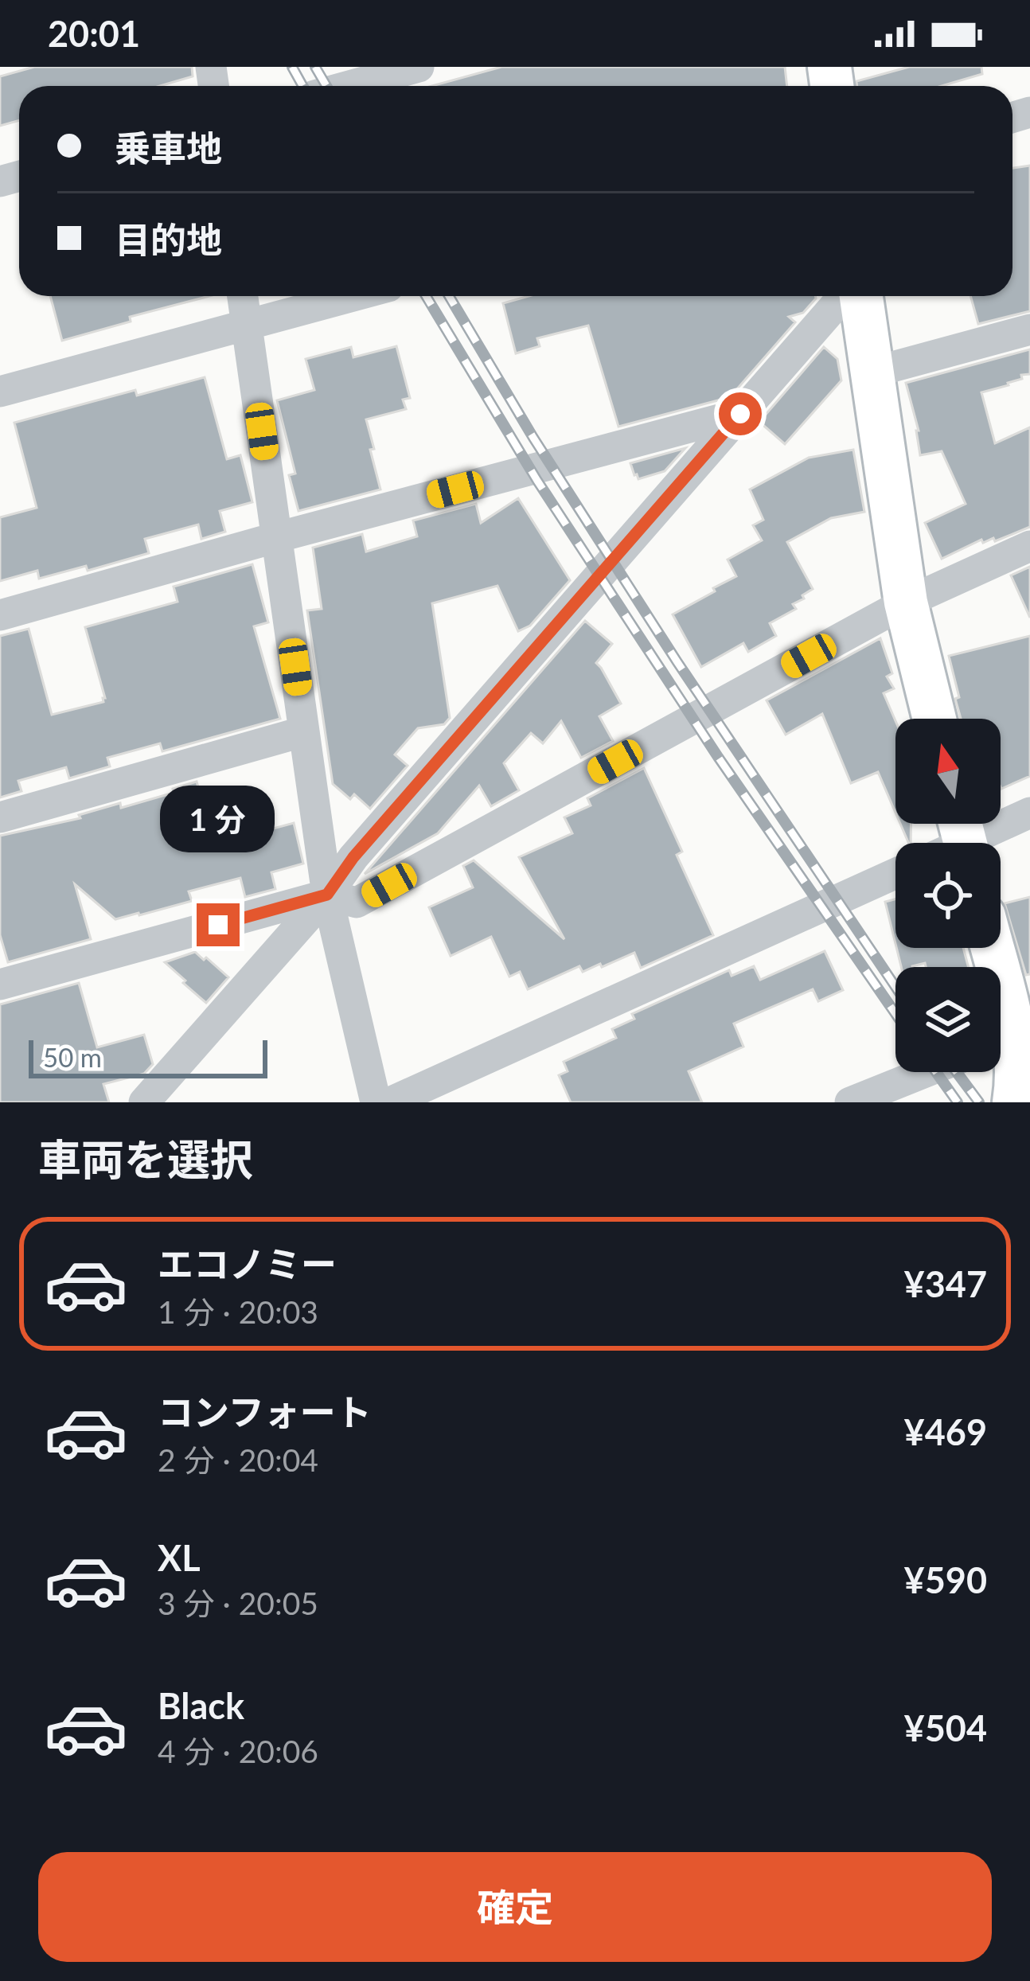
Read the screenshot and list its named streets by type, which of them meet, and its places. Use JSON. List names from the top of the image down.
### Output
{
  "scale_bar": "50 m",
  "north": "top",
  "page": {
    "status": "20:01",
    "banner": ["乗車地", "目的地"],
    "bubble": "1 分",
    "scale": "50 m",
    "heading": "車両を選択",
    "list": [
      {
        "name": "エコノミー",
        "note": "1 分 · 20:03",
        "value": "¥347"
      },
      {
        "name": "コンフォート",
        "note": "2 分 · 20:04",
        "value": "¥469"
      },
      {
        "name": "XL",
        "note": "3 分 · 20:05",
        "value": "¥590"
      },
      {
        "name": "Black",
        "note": "4 分 · 20:06",
        "value": "¥504"
      }
    ],
    "buttons": "確定"
  }
}
